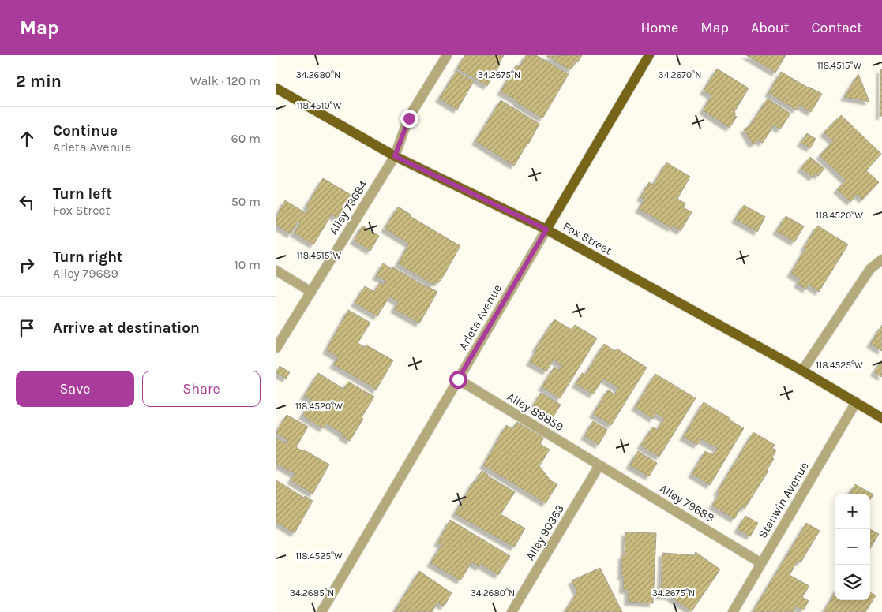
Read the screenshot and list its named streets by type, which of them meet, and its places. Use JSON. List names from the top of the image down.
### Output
{
  "streets": {
    "main road": ["Fox Street", "Arleta Avenue"],
    "street": [
      "Alley 79684",
      "Alley 88859",
      "Stanwin Avenue",
      "Alley 79688",
      "Alley 90363"
    ]
  },
  "crossings": [
    ["Alley 79684", "Fox Street"],
    ["Fox Street", "Arleta Avenue"],
    ["Fox Street", "Stanwin Avenue"],
    ["Arleta Avenue", "Alley 88859"],
    ["Alley 88859", "Alley 79688"],
    ["Alley 88859", "Alley 90363"],
    ["Stanwin Avenue", "Alley 79688"],
    ["Alley 79688", "Alley 90363"]
  ],
  "page": {
    "header": "Map",
    "nav": [
      "Home",
      "Map",
      "About",
      "Contact"
    ],
    "heading": ["2 min", "Walk · 120 m"],
    "list": [
      ["Continue", "Arleta Avenue", "60 m"],
      ["Turn left", "Fox Street", "50 m"],
      ["Turn right", "Alley 79689", "10 m"],
      "Arrive at destination"
    ],
    "buttons": ["Save", "Share"],
    "map_buttons": ["+", "−"]
  },
  "coordinates": [
    "118.4515°W",
    "34.2680°N",
    "34.2675°N",
    "34.2670°N",
    "118.4510°W",
    "118.4520°W",
    "118.4525°W",
    "34.2685°N"
  ]
}
